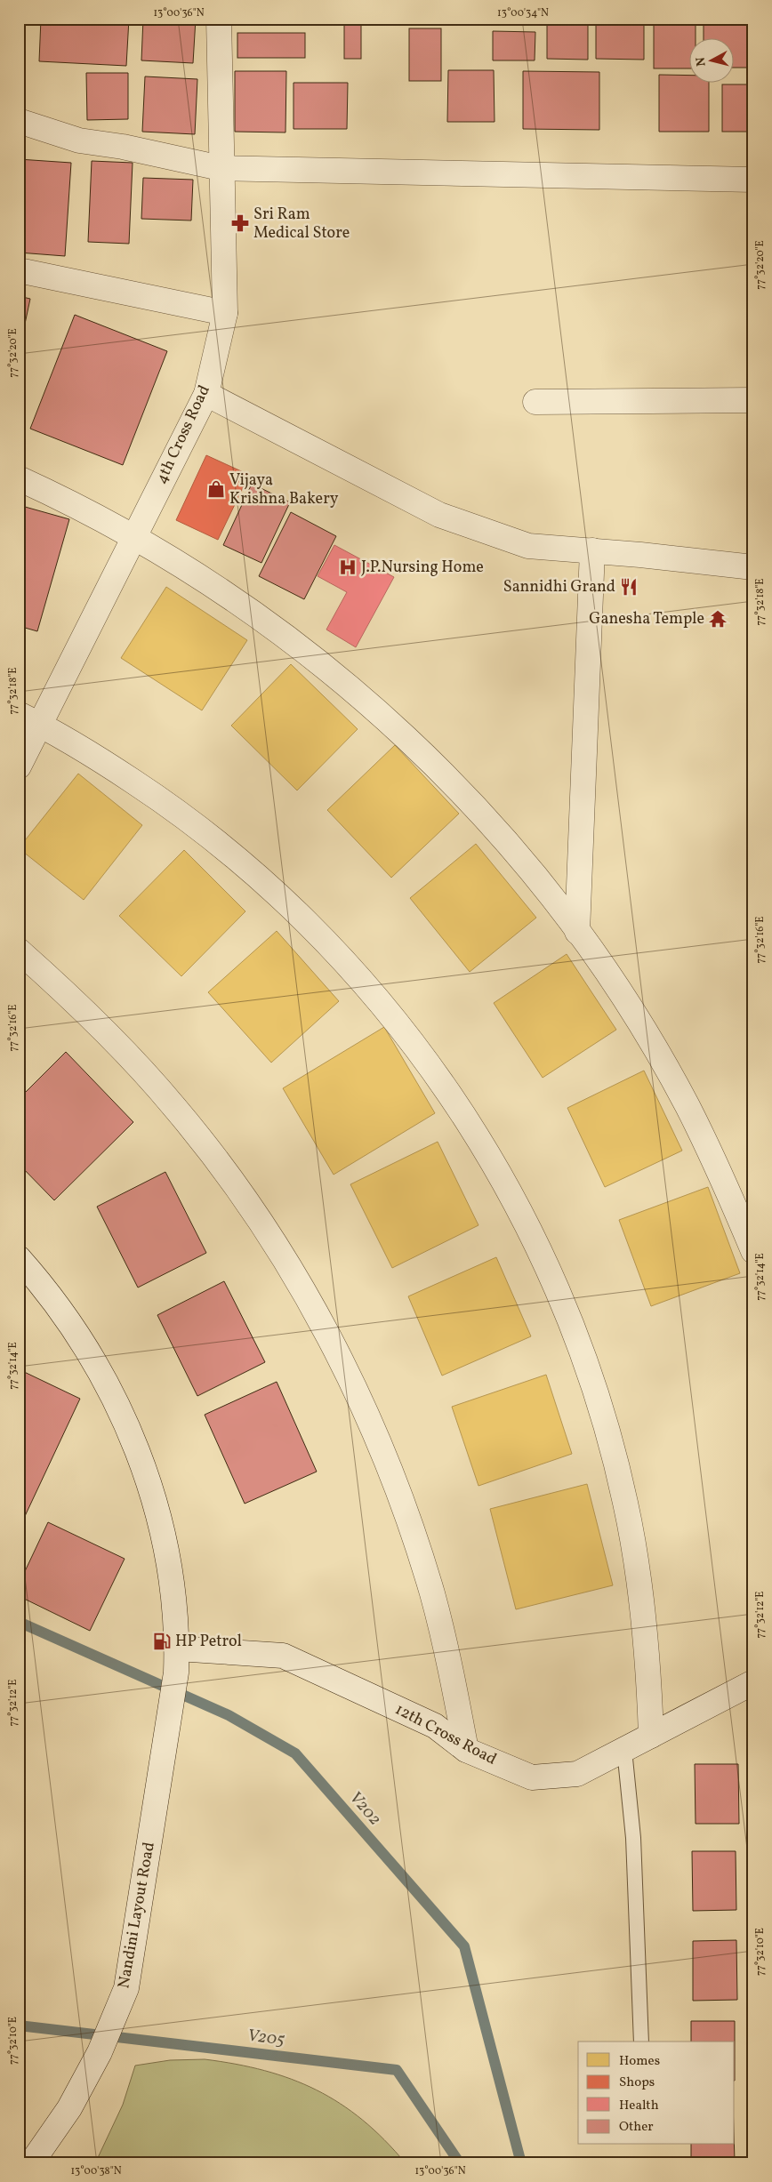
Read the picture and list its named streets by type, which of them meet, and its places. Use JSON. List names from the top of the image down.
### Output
{
  "streets": {
    "street": ["4th Cross Road", "12th Cross Road", "Nandini Layout Road"]
  },
  "crossings": [
    ["12th Cross Road", "Nandini Layout Road"]
  ],
  "water": ["V202", "V205"],
  "places": {
    "pharmacy": ["Sri Ram Medical Store"],
    "shop": ["Vijaya Krishna Bakery"],
    "hospital": ["J.P.Nursing Home"],
    "restaurant": ["Sannidhi Grand"],
    "temple": ["Ganesha Temple"],
    "fuel station": ["HP Petrol"]
  },
  "legend": [
    "Homes",
    "Shops",
    "Health",
    "Other"
  ],
  "north": "left",
  "coordinates": [
    "13°00'36\"N",
    "13°00'34\"N",
    "77°32'20\"E",
    "77°32'18\"E",
    "77°32'16\"E",
    "77°32'14\"E",
    "77°32'12\"E",
    "77°32'10\"E",
    "13°00'38\"N"
  ]
}
